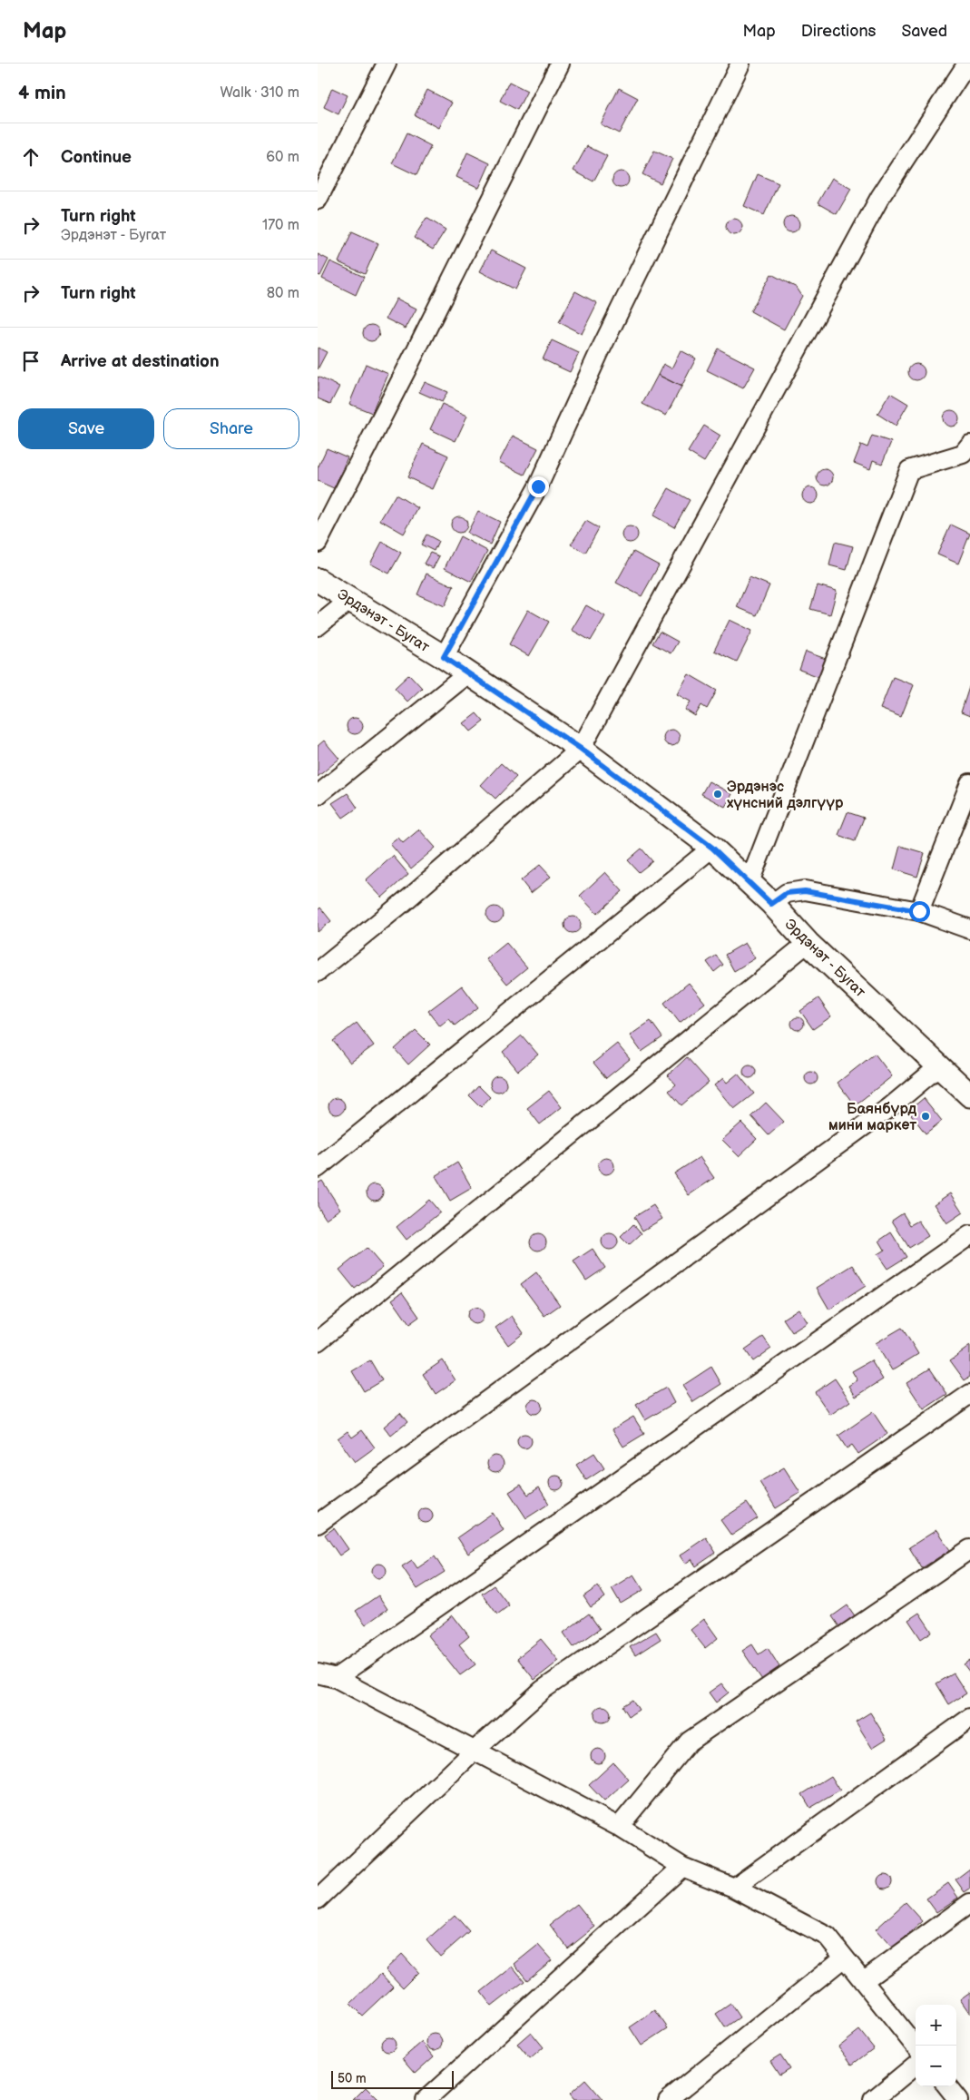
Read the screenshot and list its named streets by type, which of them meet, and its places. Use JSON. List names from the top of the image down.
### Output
{
  "streets": {
    "street": ["Эрдэнэт - Бугат"]
  },
  "places": ["Эрдэнэс хүнсний дэлгүүр", "Баянбүрд мини маркет"],
  "scale_bar": "50 m",
  "page": {
    "header": "Map",
    "nav": ["Map", "Directions", "Saved"],
    "heading": ["4 min", "Walk · 310 m"],
    "list": [
      ["Continue", "60 m"],
      ["Turn right", "Эрдэнэт - Бугат", "170 m"],
      ["Turn right", "80 m"],
      "Arrive at destination"
    ],
    "buttons": ["Save", "Share"],
    "map_buttons": ["+", "−"],
    "scale": "50 m"
  }
}
